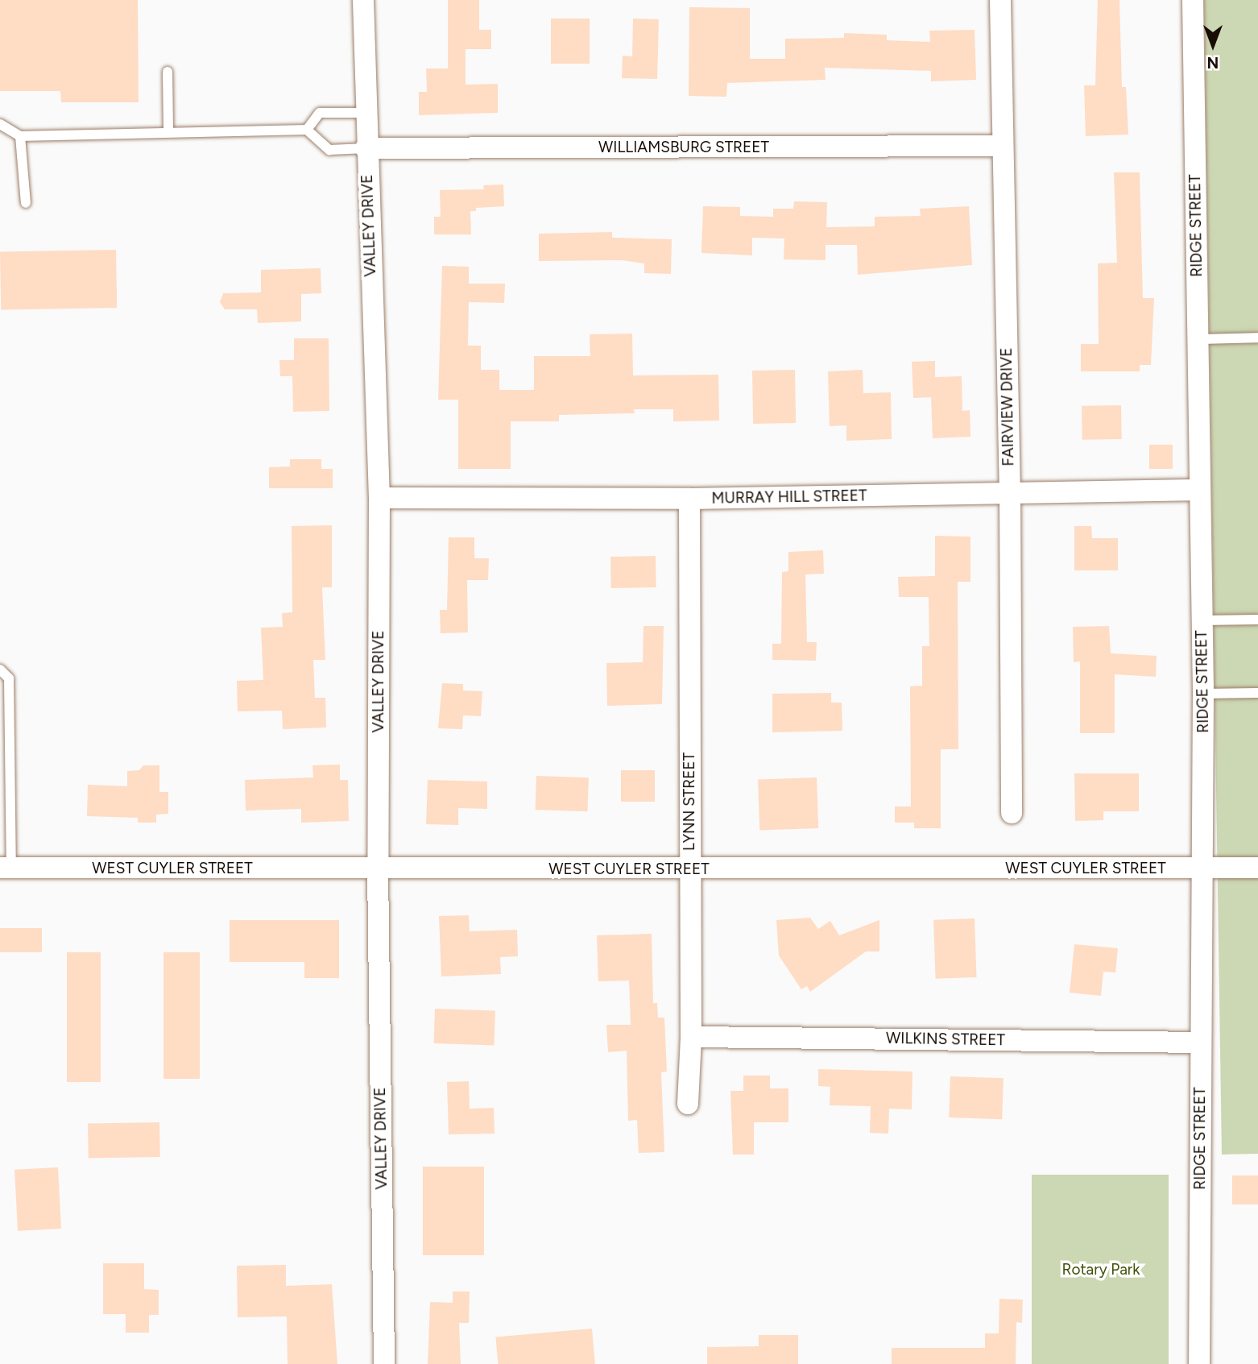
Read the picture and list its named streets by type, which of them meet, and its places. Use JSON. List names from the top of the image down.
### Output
{
  "streets": {
    "street": [
      "WILLIAMSBURG STREET",
      "VALLEY DRIVE",
      "RIDGE STREET",
      "FAIRVIEW DRIVE",
      "MURRAY HILL STREET",
      "LYNN STREET",
      "WEST CUYLER STREET",
      "WILKINS STREET"
    ]
  },
  "crossings": [
    ["WILLIAMSBURG STREET", "VALLEY DRIVE"],
    ["WILLIAMSBURG STREET", "FAIRVIEW DRIVE"],
    ["VALLEY DRIVE", "MURRAY HILL STREET"],
    ["VALLEY DRIVE", "WEST CUYLER STREET"],
    ["RIDGE STREET", "MURRAY HILL STREET"],
    ["RIDGE STREET", "WEST CUYLER STREET"],
    ["RIDGE STREET", "WILKINS STREET"],
    ["FAIRVIEW DRIVE", "MURRAY HILL STREET"],
    ["MURRAY HILL STREET", "LYNN STREET"],
    ["LYNN STREET", "WEST CUYLER STREET"],
    ["LYNN STREET", "WILKINS STREET"]
  ],
  "parks": ["Rotary Park"],
  "north": "bottom"
}
